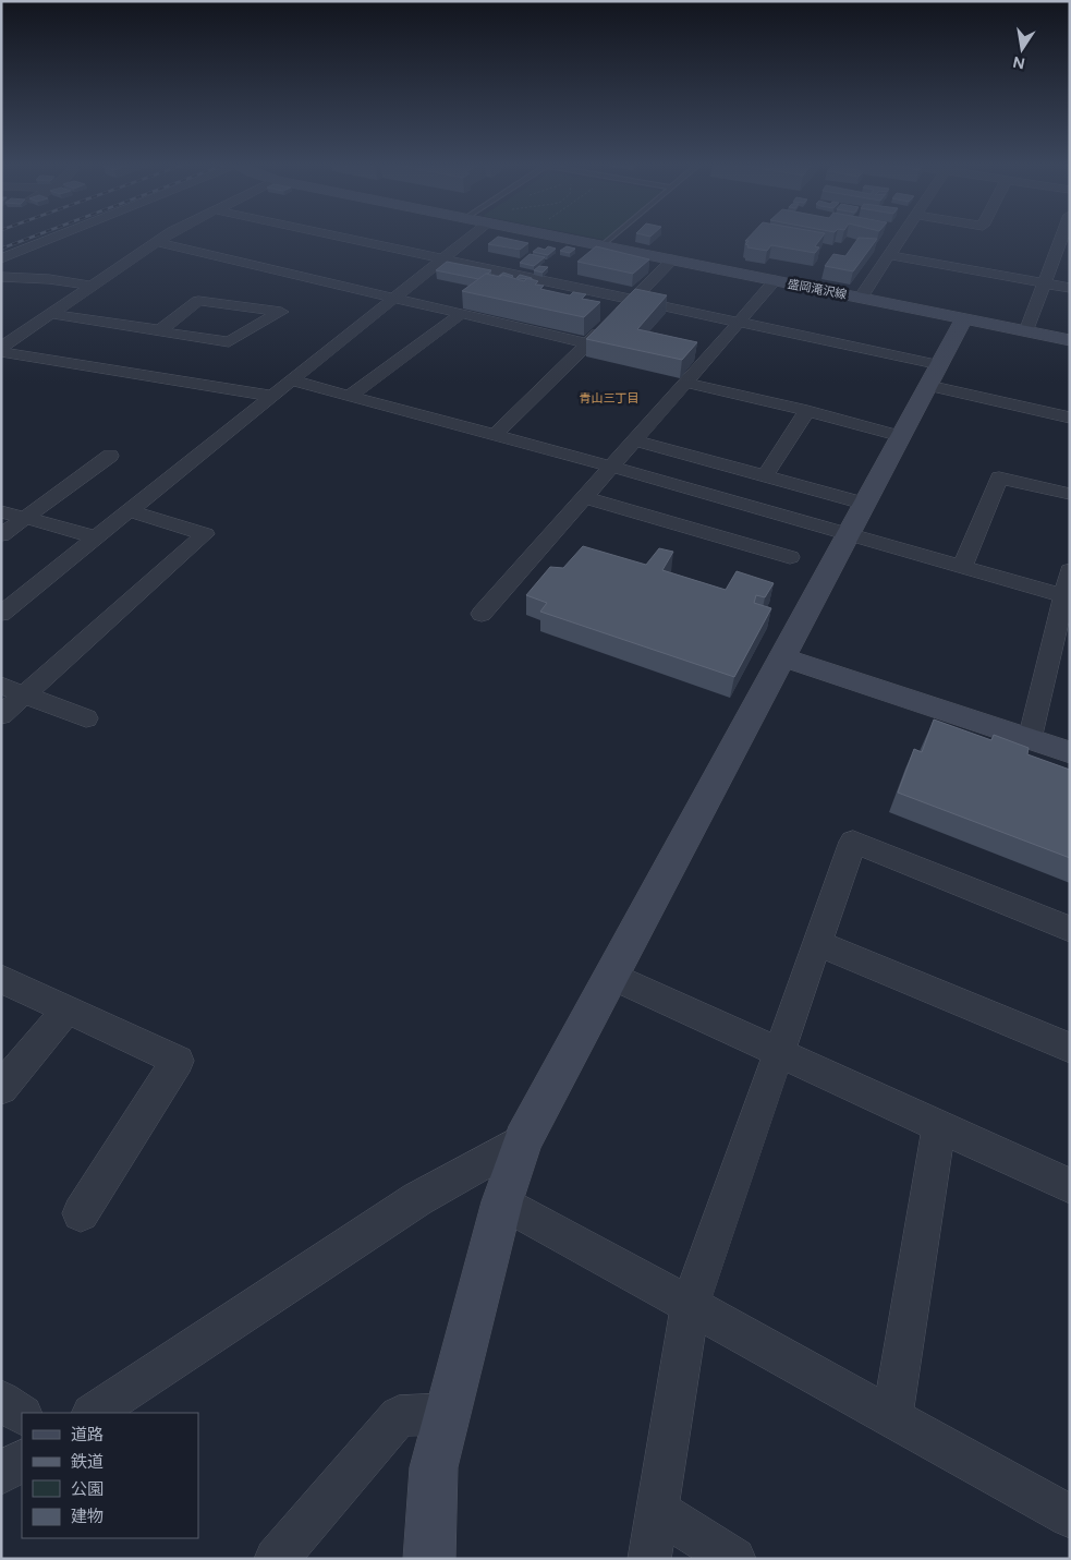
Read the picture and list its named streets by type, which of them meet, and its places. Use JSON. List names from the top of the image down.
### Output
{
  "streets": {
    "street": ["盛岡滝沢線"]
  },
  "districts": ["青山三丁目"],
  "legend": [
    "道路",
    "鉄道",
    "公園",
    "建物"
  ],
  "north": "bottom"
}
